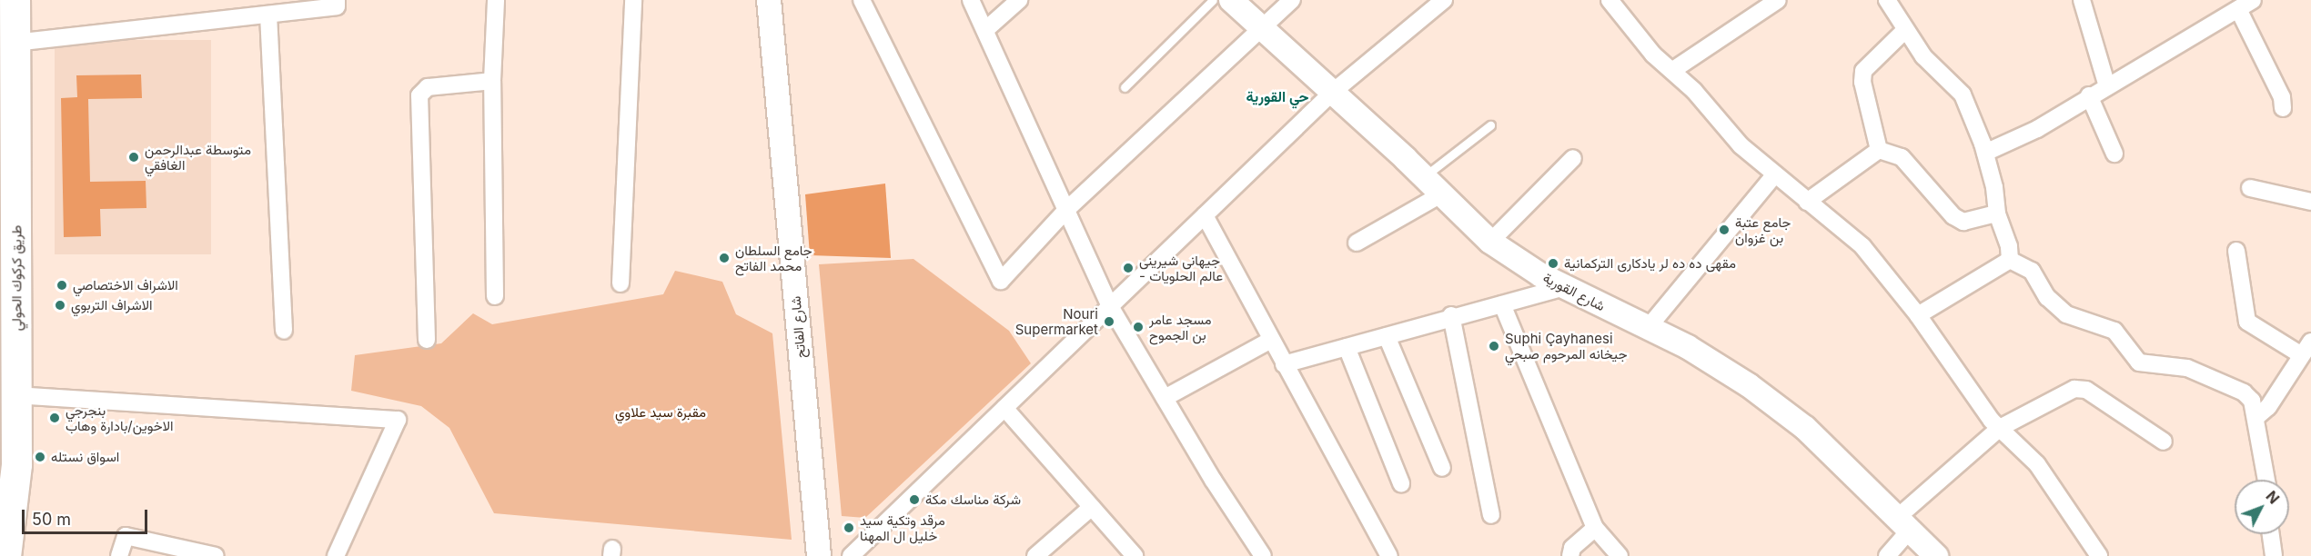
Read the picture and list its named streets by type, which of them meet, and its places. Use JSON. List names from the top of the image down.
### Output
{
  "streets": {
    "highway": ["طريق كركوك الحولي"],
    "street": ["شارع القورية", "شارع الفاتح"]
  },
  "districts": ["حي القورية"],
  "parks": ["مقبرة سيد علاوي"],
  "places": [
    "متوسطة عبدالرحمن الغافقي",
    "جامع عتبة بن غزوان",
    "جامع السلطان محمد الفاتح",
    "مقهى ده ده لر يادكارى التركمانية",
    "جیهانی شیرینی - عالم الحلويات",
    "الاشراف الاختصاصي",
    "الاشراف التربوي",
    "Nouri Supermarket",
    "مسجد عامر بن الجموح",
    "Suphi Çayhanesi جيخانه المرحوم صبحي",
    "بنجرجي الاخوين/بادارة وهاب",
    "اسواق نستله",
    "شركة مناسك مكة",
    "مرقد وتكية سيد خليل ال المهنا"
  ],
  "scale_bar": "50 m",
  "north": "top right"
}
